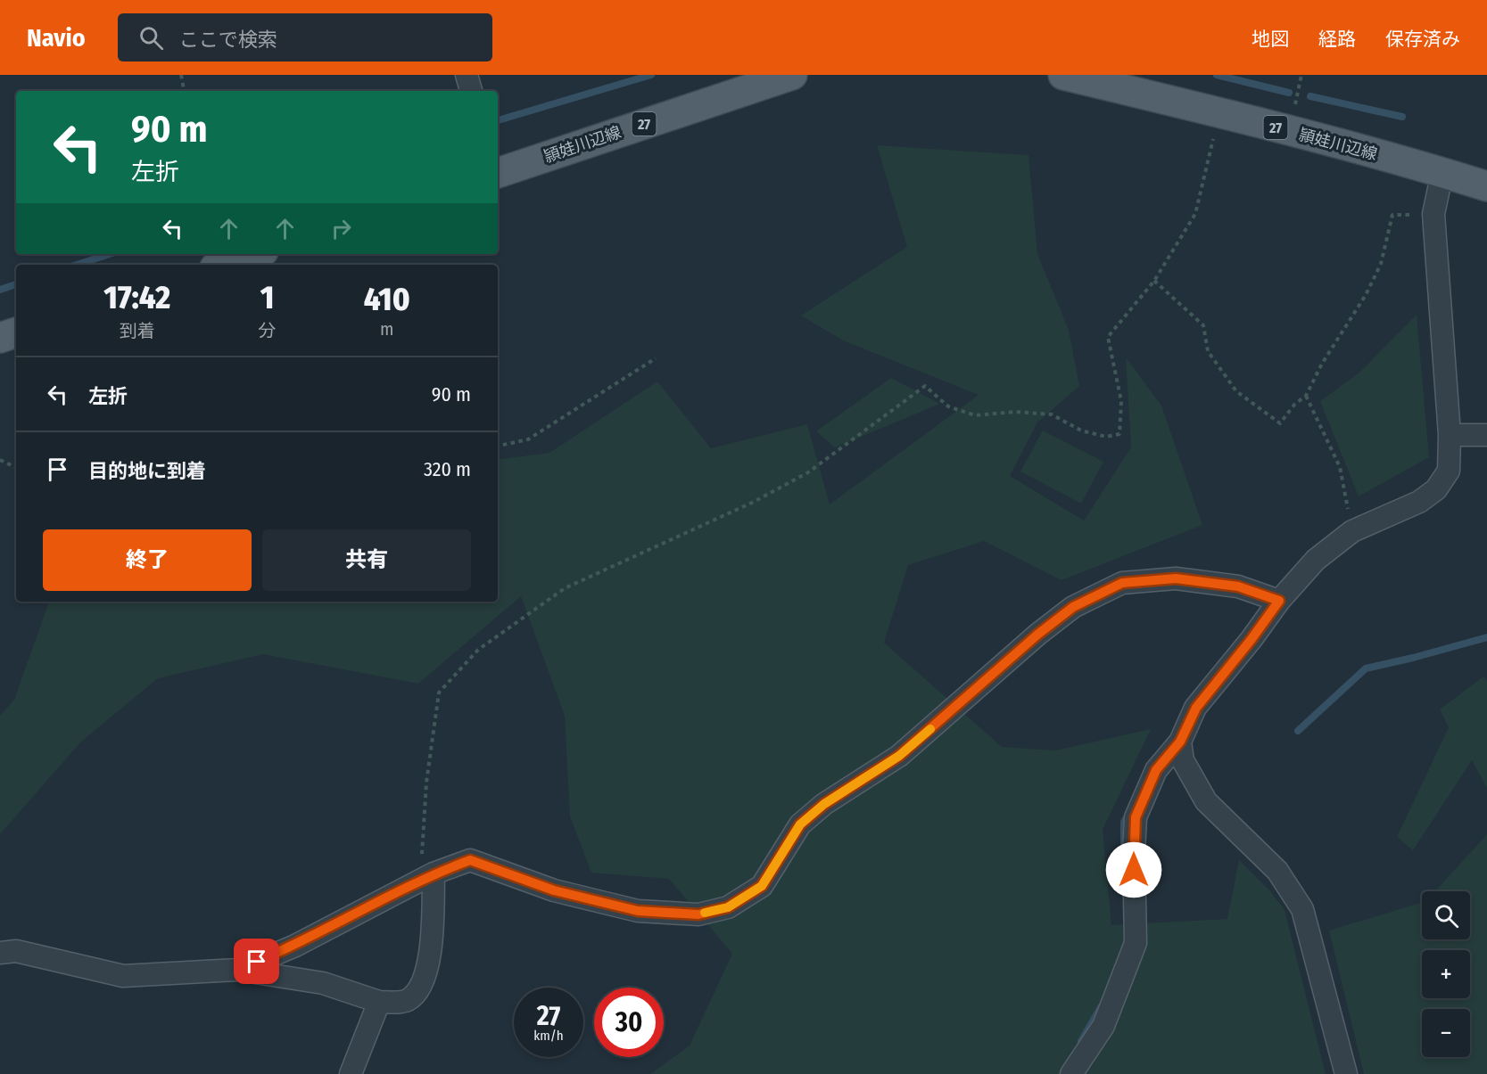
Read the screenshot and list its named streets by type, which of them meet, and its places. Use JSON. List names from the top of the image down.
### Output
{
  "streets": {
    "main road": ["27", "頴娃川辺線"]
  },
  "page": {
    "header": "Navio",
    "search": "ここで検索",
    "nav": ["地図", "経路", "保存済み"],
    "turn": ["90 m", "左折"],
    "eta": [
      "17:42",
      "到着",
      "1",
      "分",
      "410",
      "m"
    ],
    "list": [
      {
        "name": "左折",
        "value": "90 m"
      },
      {
        "name": "目的地に到着",
        "value": "320 m"
      }
    ],
    "buttons": ["終了", "共有"],
    "map_buttons": ["+", "−"],
    "speed": "27 km/h",
    "limit": "30"
  }
}
